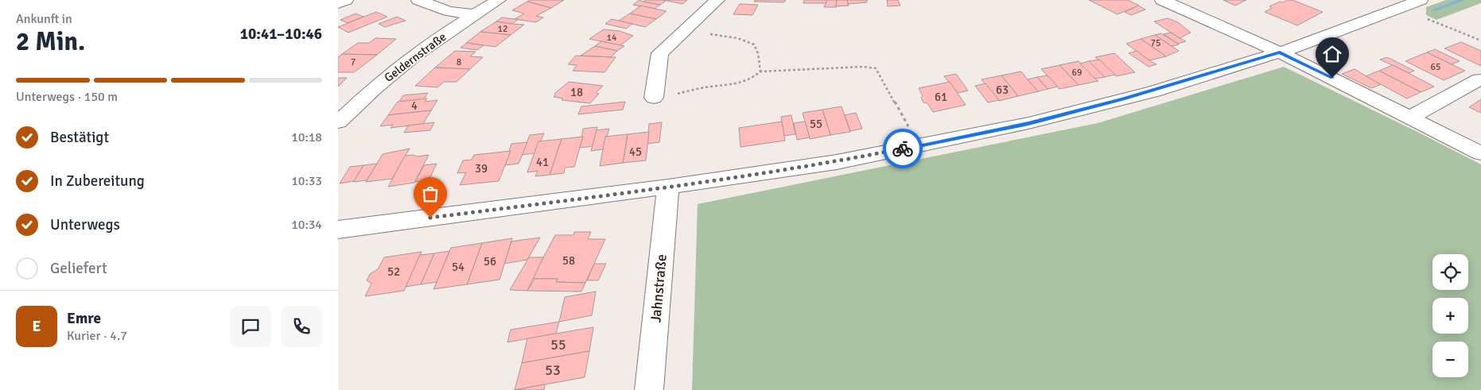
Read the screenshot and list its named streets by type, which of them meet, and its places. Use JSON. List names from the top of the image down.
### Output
{
  "streets": {
    "street": ["Geldernstraße", "Jahnstraße"]
  },
  "house_numbers": [
    "12",
    "14",
    "75",
    "7",
    "8",
    "65",
    "69",
    "63",
    "18",
    "61",
    "4",
    "55",
    "45",
    "41",
    "39",
    "58",
    "56",
    "54",
    "52",
    "55",
    "53"
  ],
  "page": {
    "heading": ["2 Min.", "Ankunft in", "10:41–10:46"],
    "panel": ["Emre", "Kurier · 4.7"],
    "bar": "Unterwegs · 150 m",
    "list": [
      ["Bestätigt", "10:18"],
      ["In Zubereitung", "10:33"],
      ["Unterwegs", "10:34"],
      "Geliefert"
    ],
    "map_buttons": ["+", "−"],
    "round": "E"
  }
}
